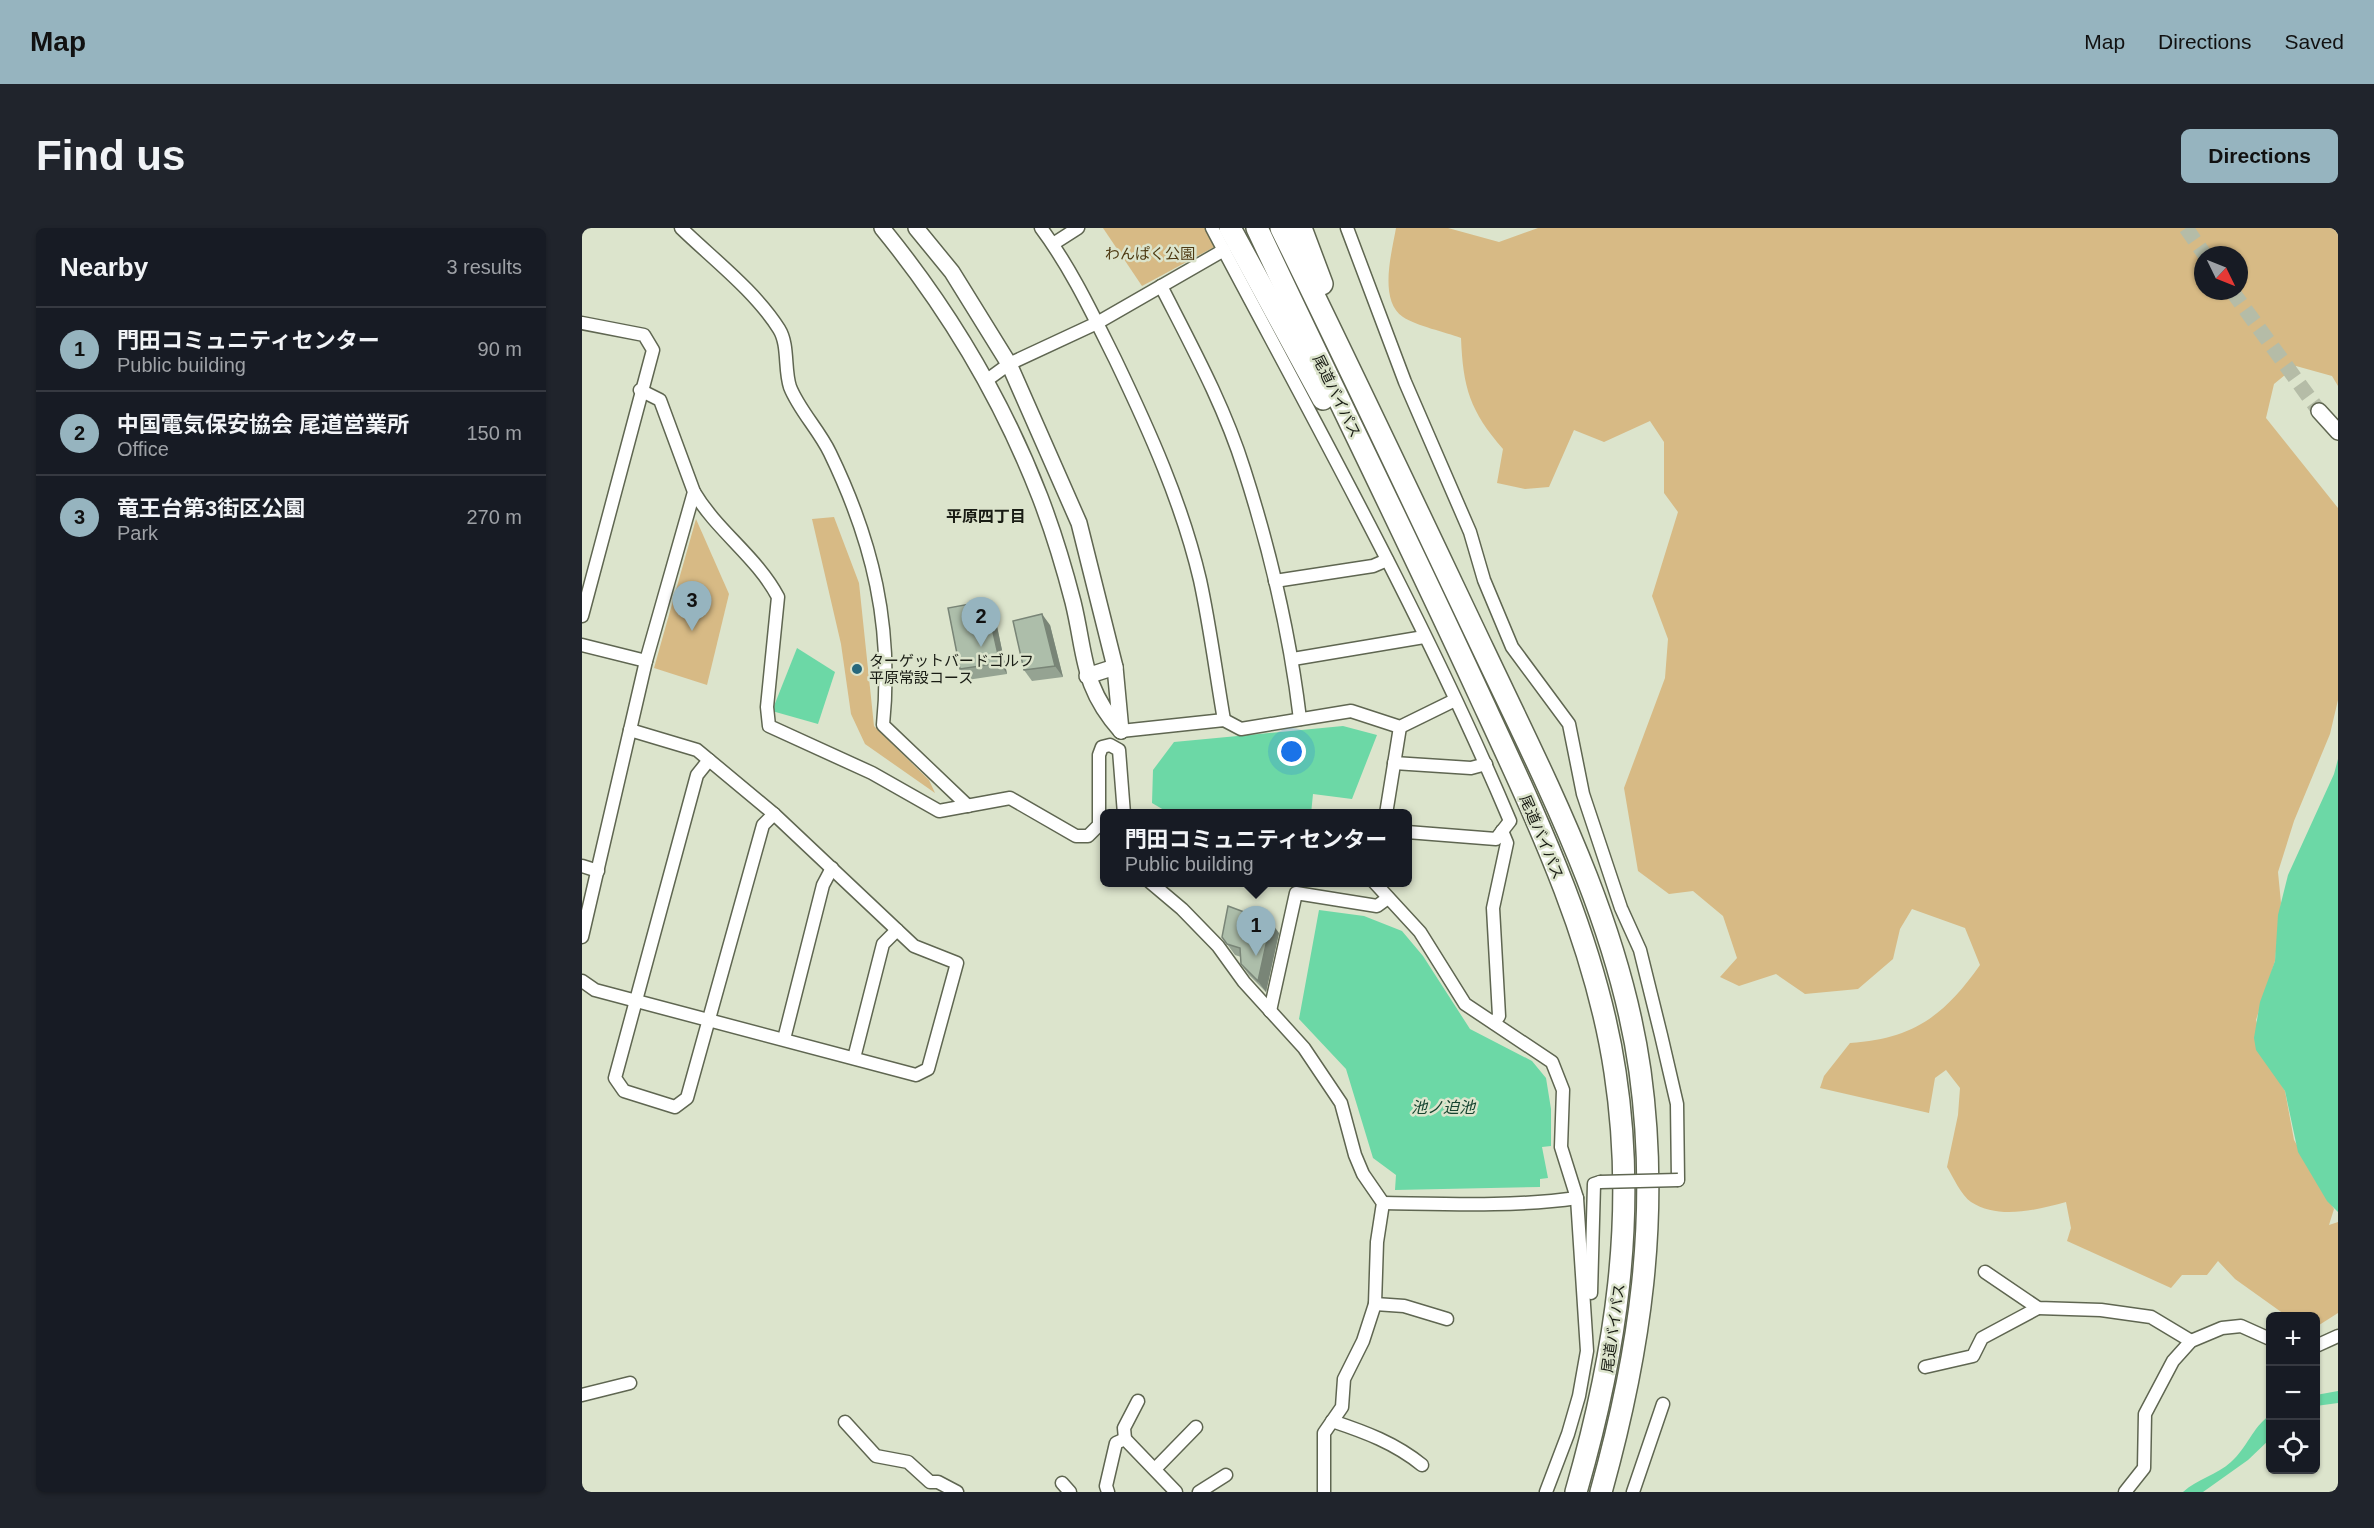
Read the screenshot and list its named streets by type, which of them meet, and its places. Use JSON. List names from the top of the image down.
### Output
{
  "streets": {
    "highway": ["尾道バイパス"]
  },
  "districts": ["平原四丁目"],
  "water": ["池ノ迫池"],
  "parks": ["わんぱく公園"],
  "places": ["ターゲットバードゴルフ 平原常設コース"],
  "north": "bottom right",
  "page": {
    "header": "Map",
    "nav": ["Map", "Directions", "Saved"],
    "buttons": "Directions",
    "title": "Find us",
    "heading": ["Nearby", "3 results"],
    "list": [
      {
        "mark": "1",
        "name": "門田コミュニティセンター",
        "note": "Public building",
        "value": "90 m"
      },
      {
        "mark": "2",
        "name": "中国電気保安協会 尾道営業所",
        "note": "Office",
        "value": "150 m"
      },
      {
        "mark": "3",
        "name": "竜王台第3街区公園",
        "note": "Park",
        "value": "270 m"
      }
    ],
    "pins": ["3", "2", "1"],
    "popup": ["門田コミュニティセンター", "Public building"],
    "map_buttons": ["+", "−"]
  }
}
